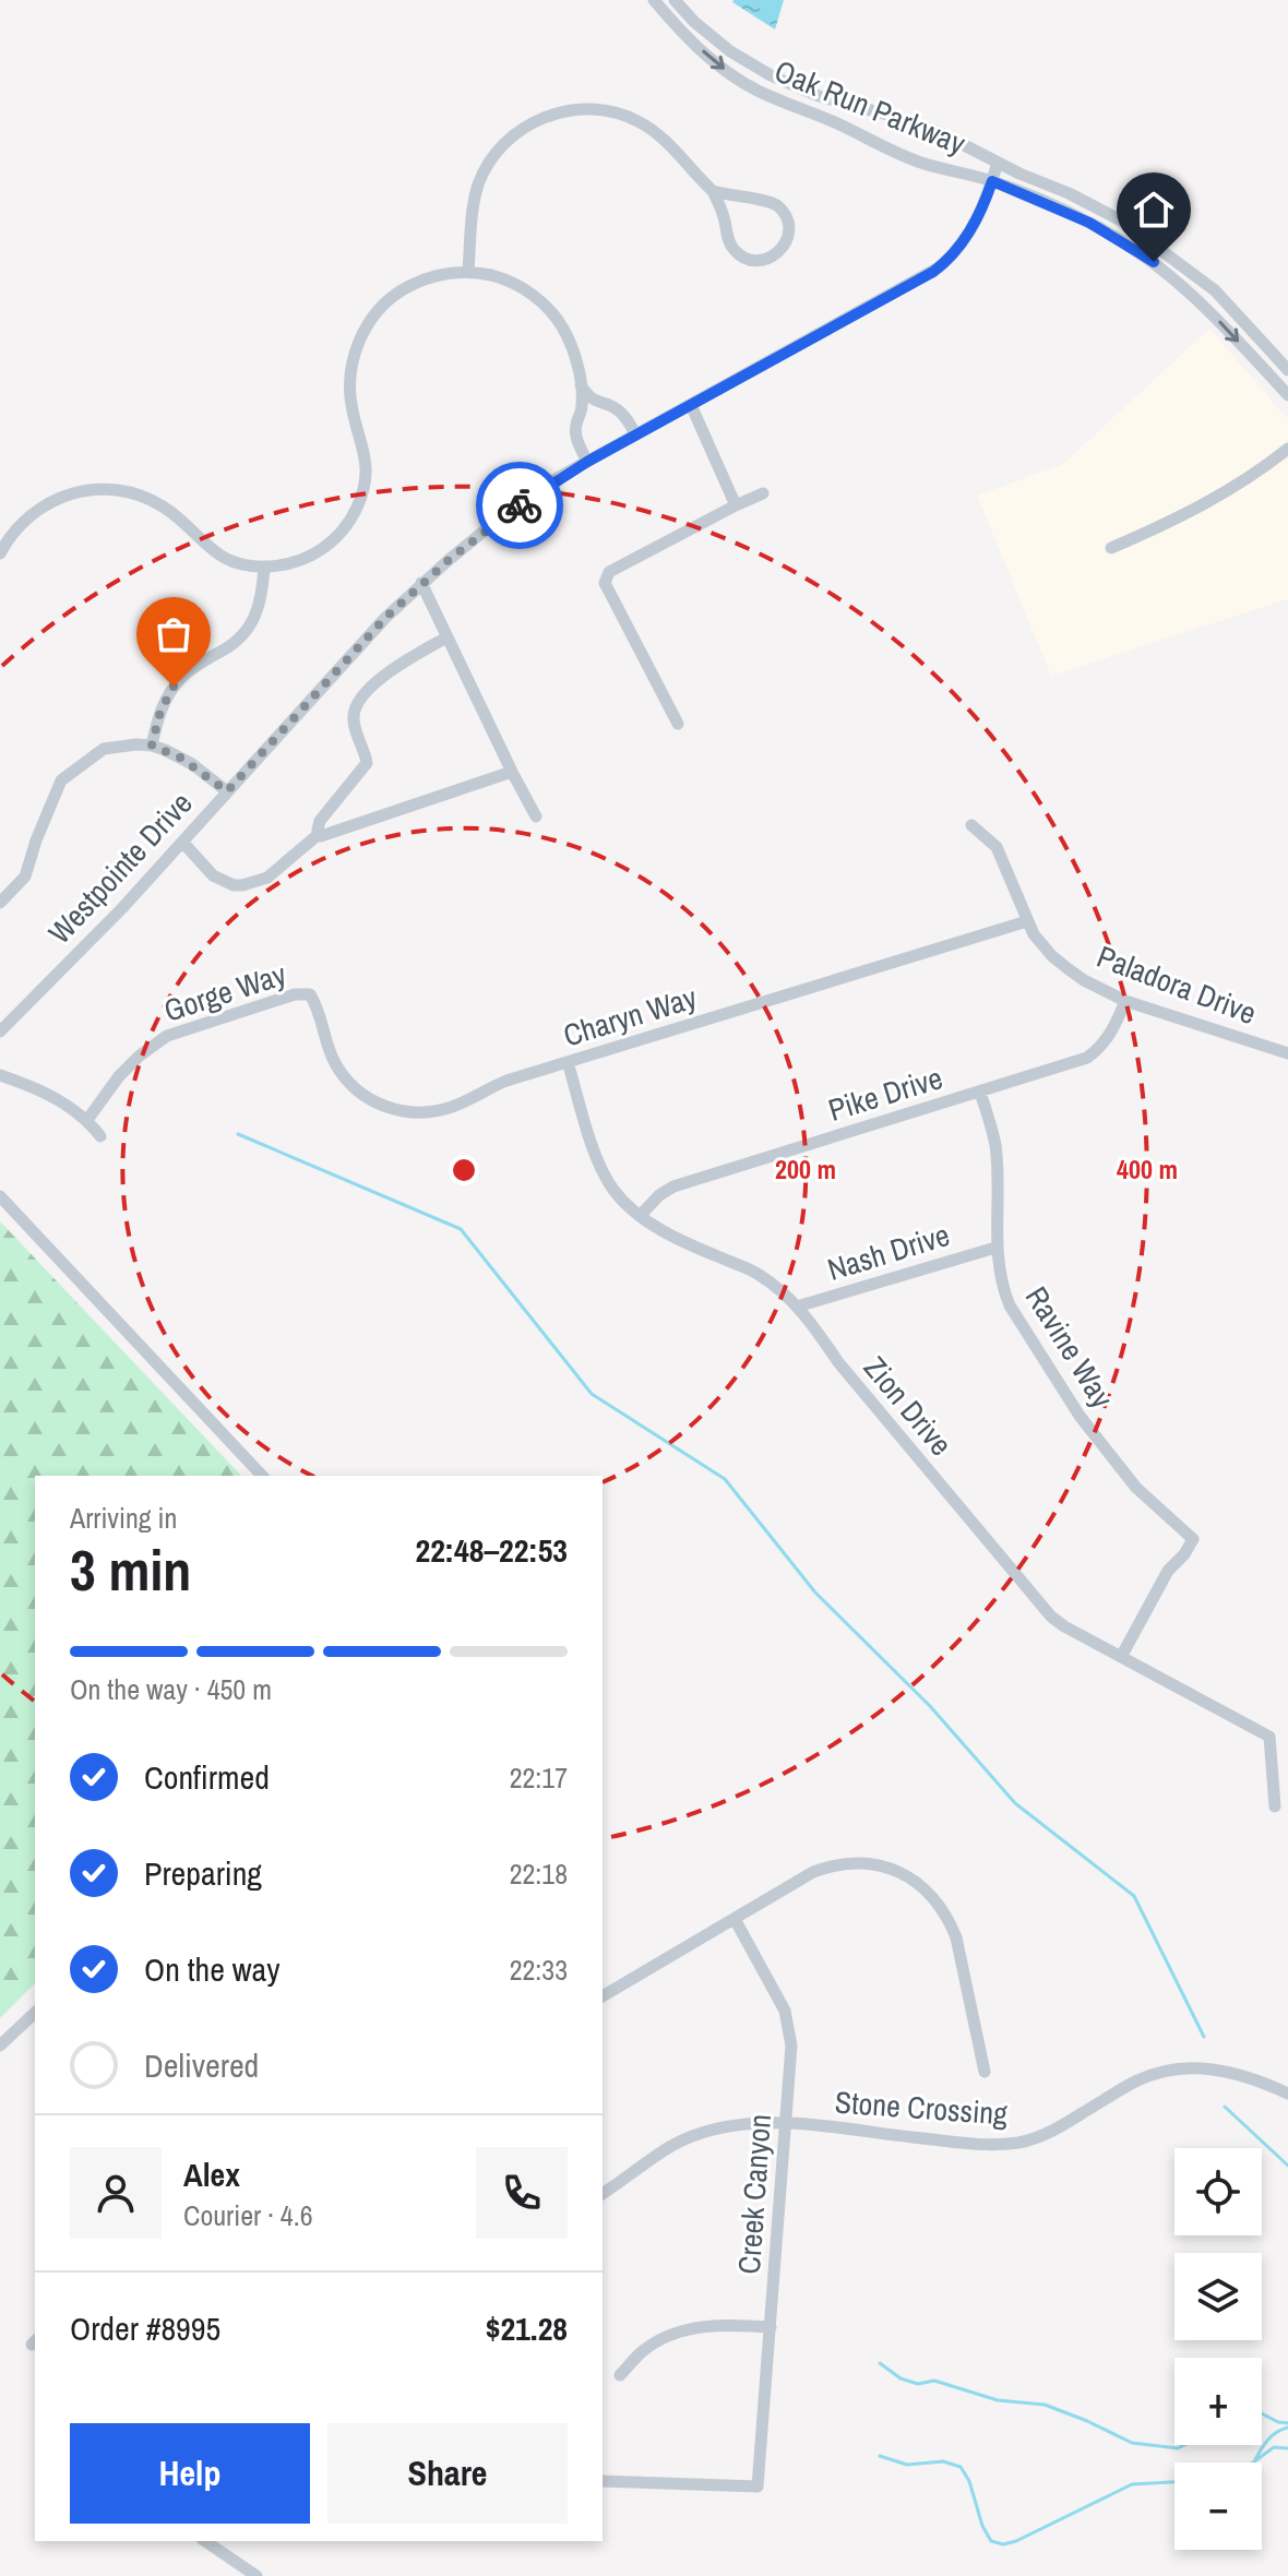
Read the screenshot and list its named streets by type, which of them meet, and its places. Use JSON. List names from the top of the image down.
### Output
{
  "streets": {
    "street": [
      "Oak Run Parkway",
      "Westpointe Drive",
      "Paladora Drive",
      "Gorge Way",
      "Charyn Way",
      "Pike Drive",
      "Nash Drive",
      "Ravine Way",
      "Zion Drive",
      "Stone Crossing",
      "Creek Canyon"
    ]
  },
  "crossings": [
    ["Oak Run Parkway", "Westpointe Drive"],
    ["Paladora Drive", "Charyn Way"],
    ["Paladora Drive", "Pike Drive"],
    ["Gorge Way", "Charyn Way"],
    ["Charyn Way", "Zion Drive"],
    ["Pike Drive", "Ravine Way"],
    ["Pike Drive", "Zion Drive"],
    ["Nash Drive", "Ravine Way"],
    ["Nash Drive", "Zion Drive"],
    ["Ravine Way", "Zion Drive"],
    ["Stone Crossing", "Creek Canyon"]
  ],
  "page": {
    "heading": ["3 min", "Arriving in", "22:48–22:53"],
    "panel": [
      "Alex",
      "Courier · 4.6",
      "Order #8995",
      "$21.28"
    ],
    "bar": "On the way · 450 m",
    "list": [
      ["Confirmed", "22:17"],
      ["Preparing", "22:18"],
      ["On the way", "22:33"],
      "Delivered"
    ],
    "map_buttons": ["+", "−"],
    "buttons": ["Help", "Share"]
  },
  "rings": ["200 m", "400 m"]
}
